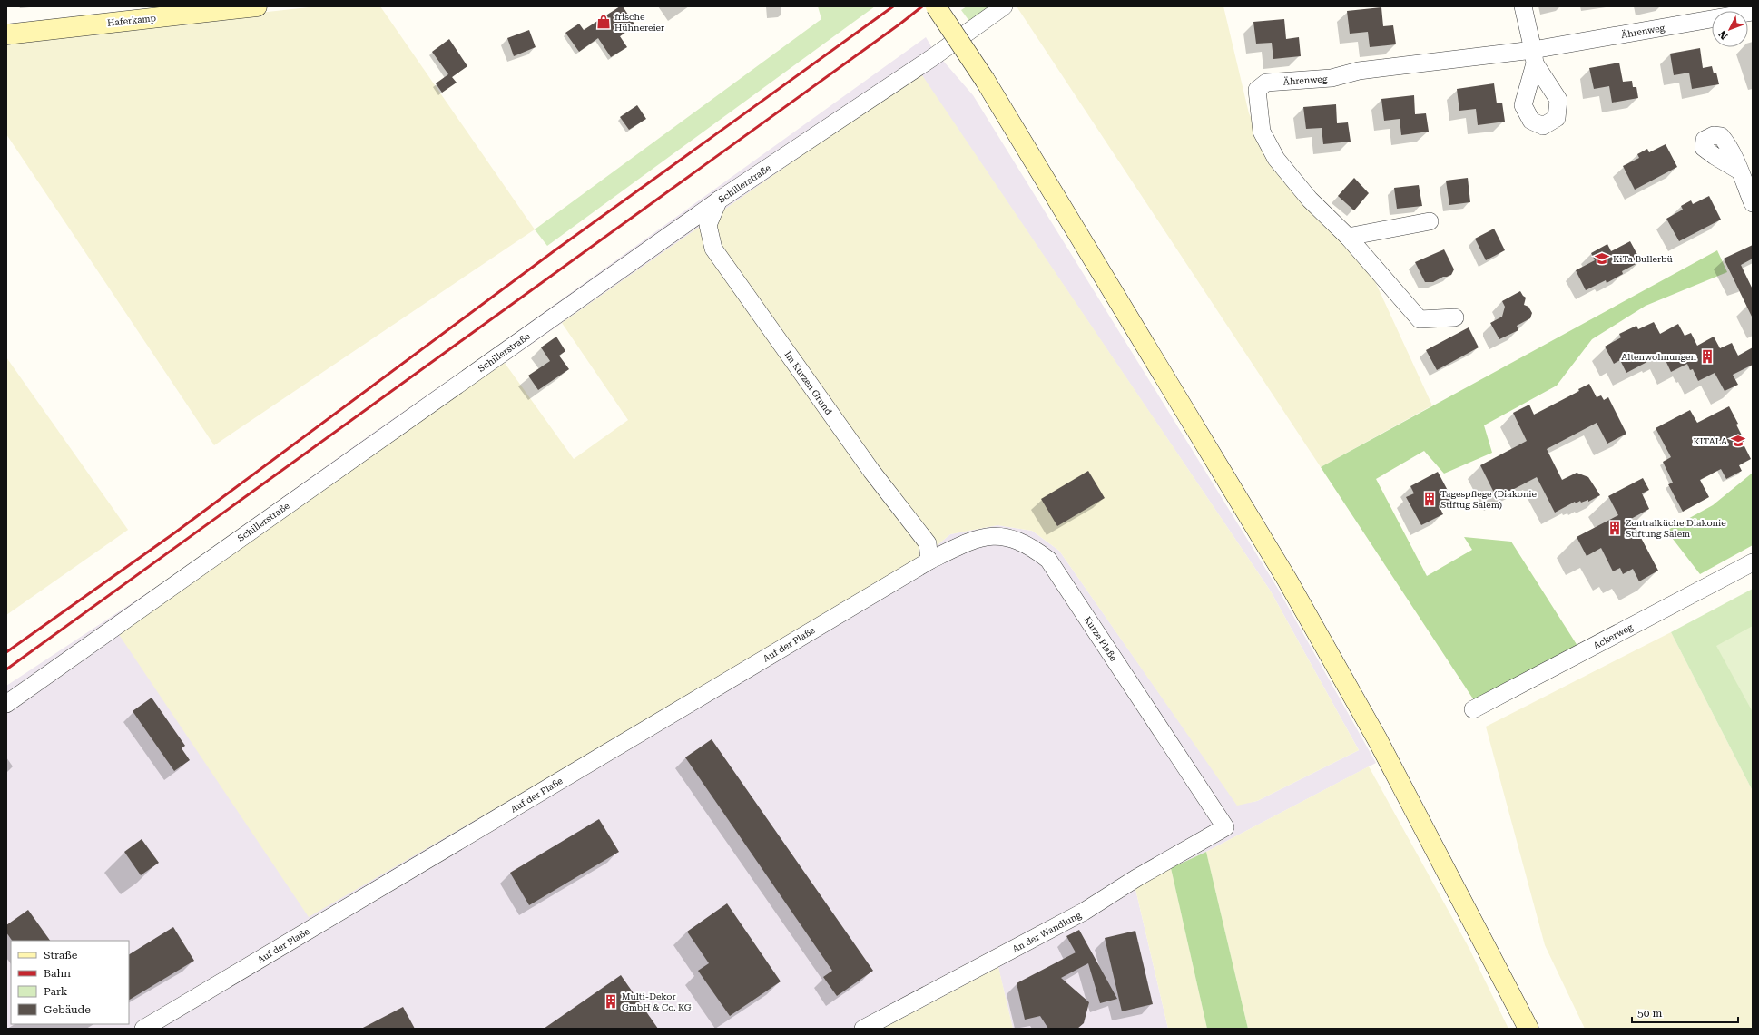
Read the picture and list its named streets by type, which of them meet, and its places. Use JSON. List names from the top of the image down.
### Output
{
  "streets": {
    "main road": ["Haferkamp"],
    "street": [
      "Ährenweg",
      "Schillerstraße",
      "Im Kurzen Grund",
      "Ackerweg",
      "Kurze Plaße",
      "Auf der Plaße",
      "An der Wandlung"
    ]
  },
  "crossings": [
    ["Schillerstraße", "Im Kurzen Grund"],
    ["Im Kurzen Grund", "Kurze Plaße"],
    ["Im Kurzen Grund", "Auf der Plaße"],
    ["Kurze Plaße", "Auf der Plaße"],
    ["Kurze Plaße", "An der Wandlung"]
  ],
  "places": {
    "shop": ["frische Hühnereier"],
    "school or university": ["KiTa Bullerbü", "KITALA"],
    "building": [
      "Altenwohnungen",
      "Tagespflege (Diakonie Stiftug Salem)",
      "Zentralküche Diakonie Stiftung Salem",
      "Multi-Dekor GmbH & Co. KG"
    ]
  },
  "legend": [
    "Straße",
    "Bahn",
    "Park",
    "Gebäude"
  ],
  "scale_bar": "50 m",
  "north": "bottom left"
}
